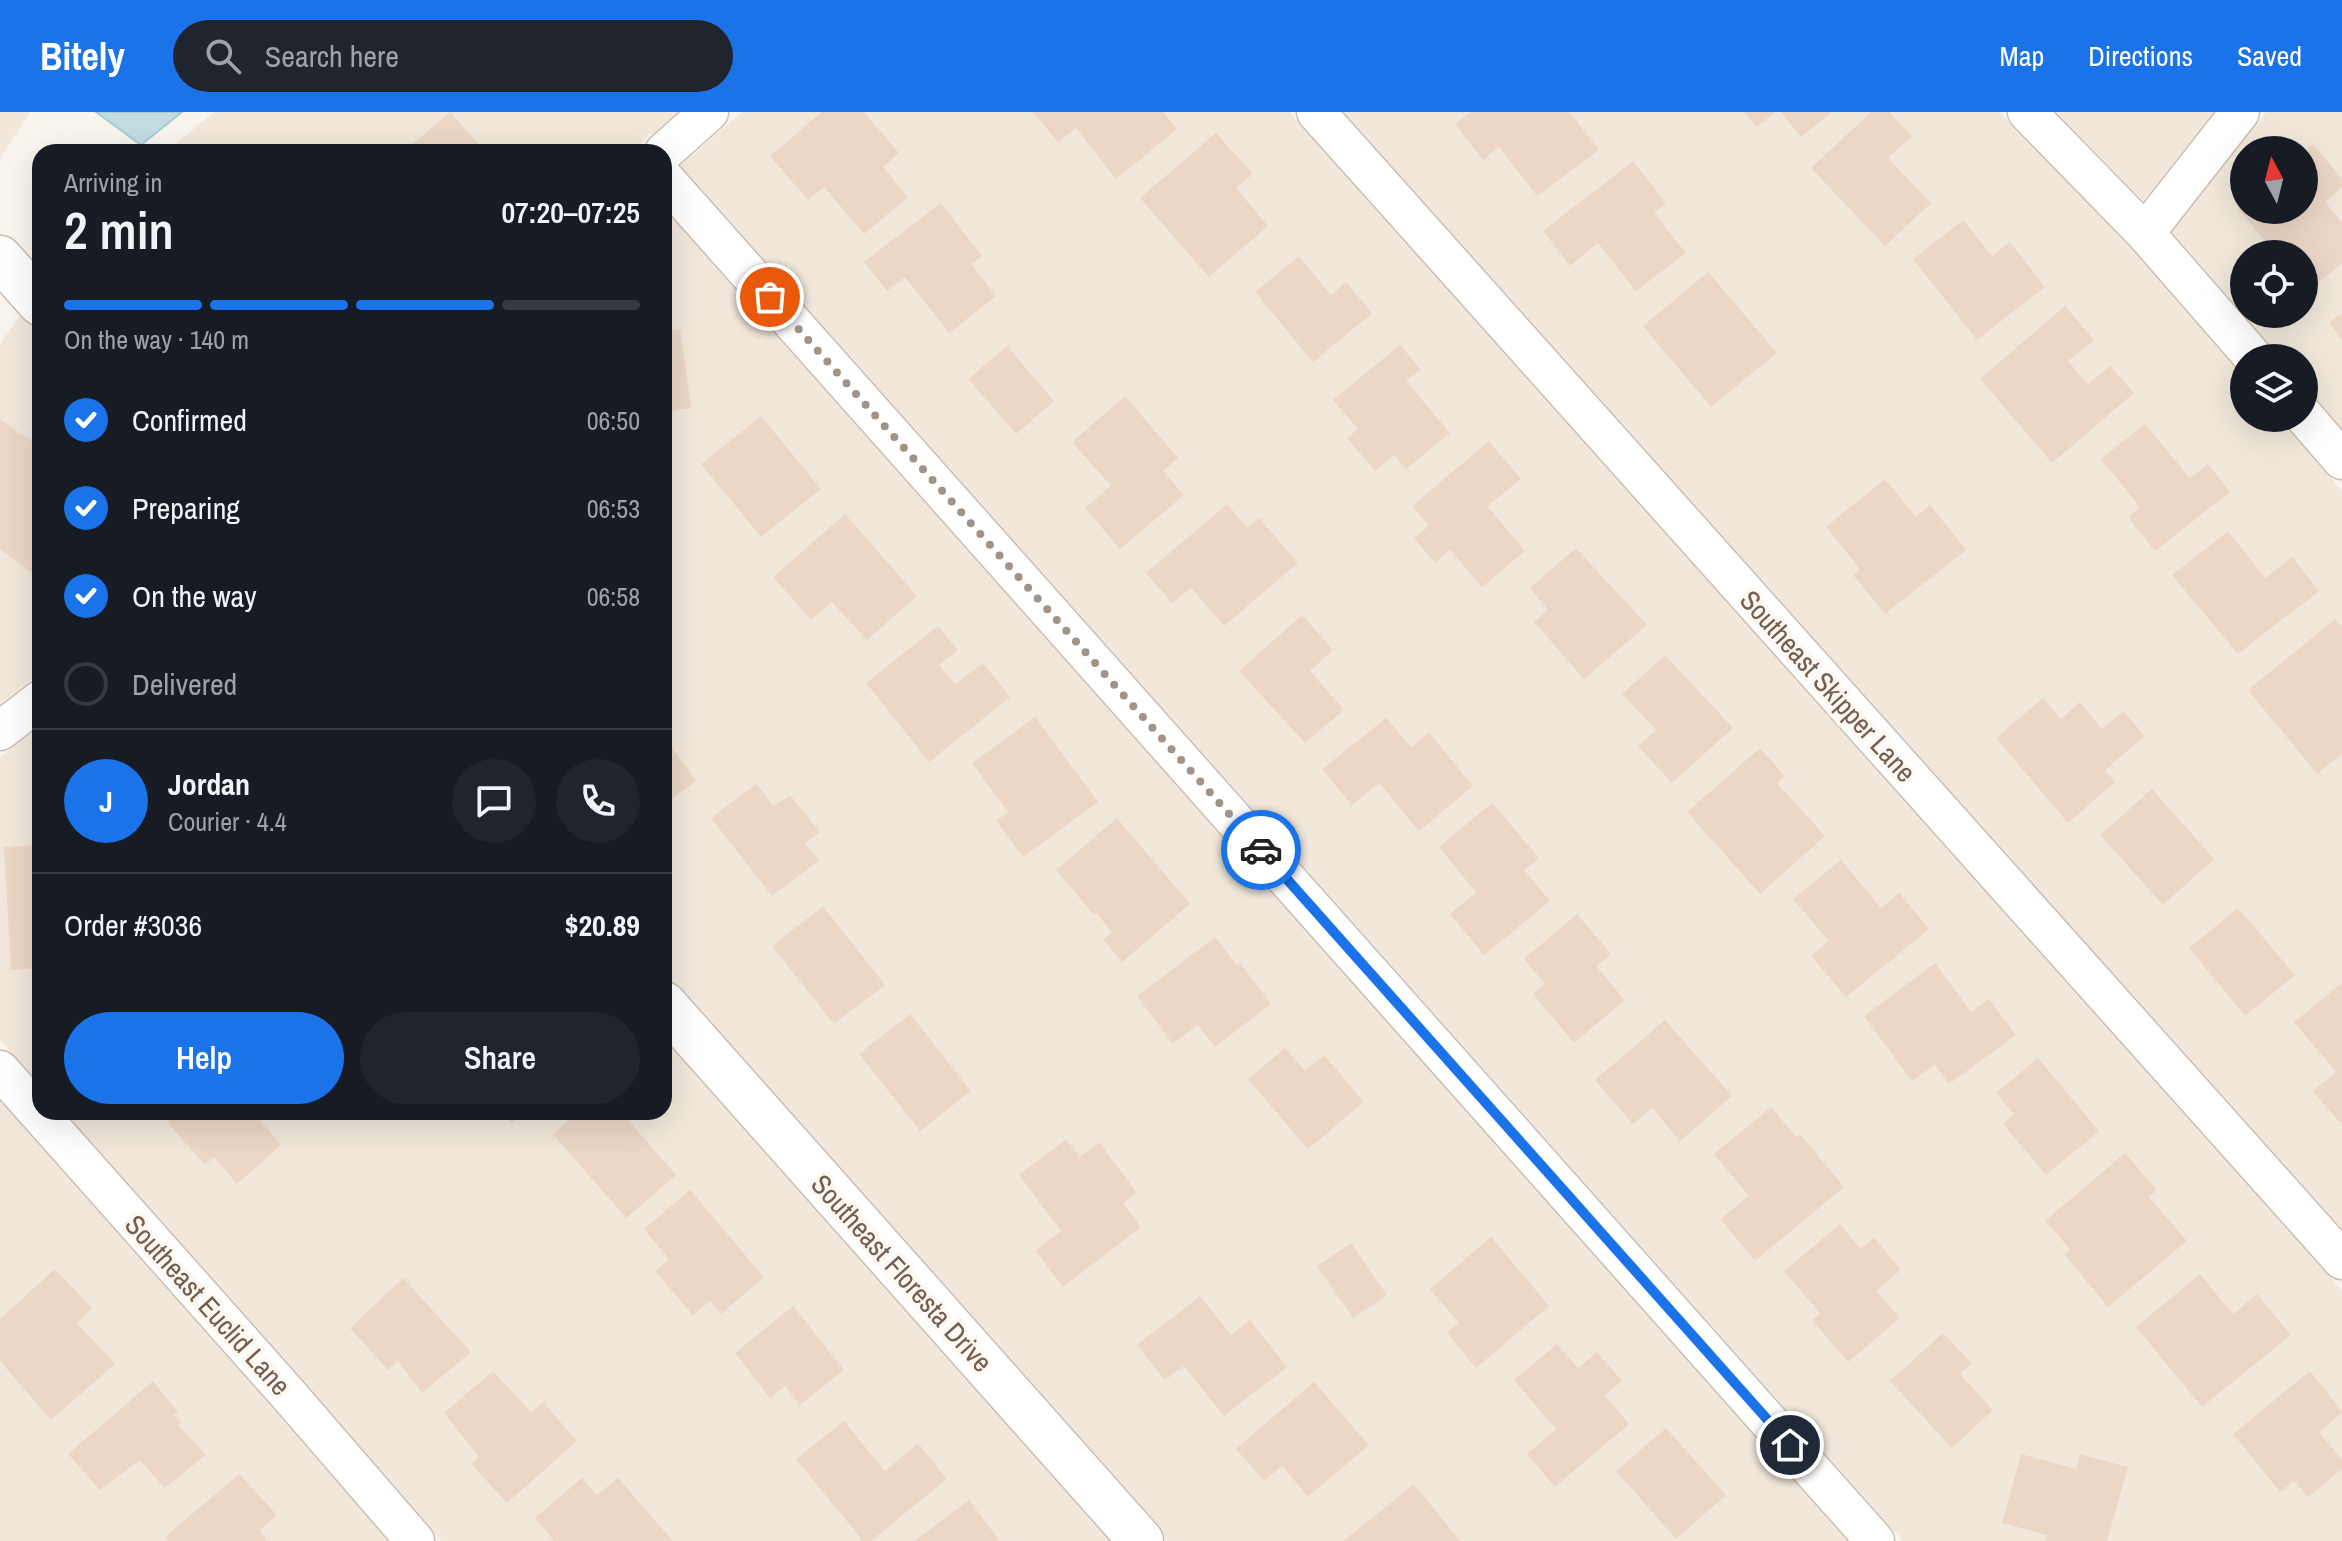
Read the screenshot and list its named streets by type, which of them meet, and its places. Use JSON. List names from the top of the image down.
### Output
{
  "streets": {
    "street": ["Southeast Skipper Lane", "Southeast Floresta Drive", "Southeast Euclid Lane"]
  },
  "north": "top",
  "page": {
    "header": "Bitely",
    "search": "Search here",
    "nav": ["Map", "Directions", "Saved"],
    "heading": ["2 min", "Arriving in", "07:20–07:25"],
    "panel": [
      "Jordan",
      "Courier · 4.4",
      "Order #3036",
      "$20.89"
    ],
    "bar": "On the way · 140 m",
    "list": [
      ["Confirmed", "06:50"],
      ["Preparing", "06:53"],
      ["On the way", "06:58"],
      "Delivered"
    ],
    "round": "J",
    "buttons": ["Help", "Share"]
  }
}
